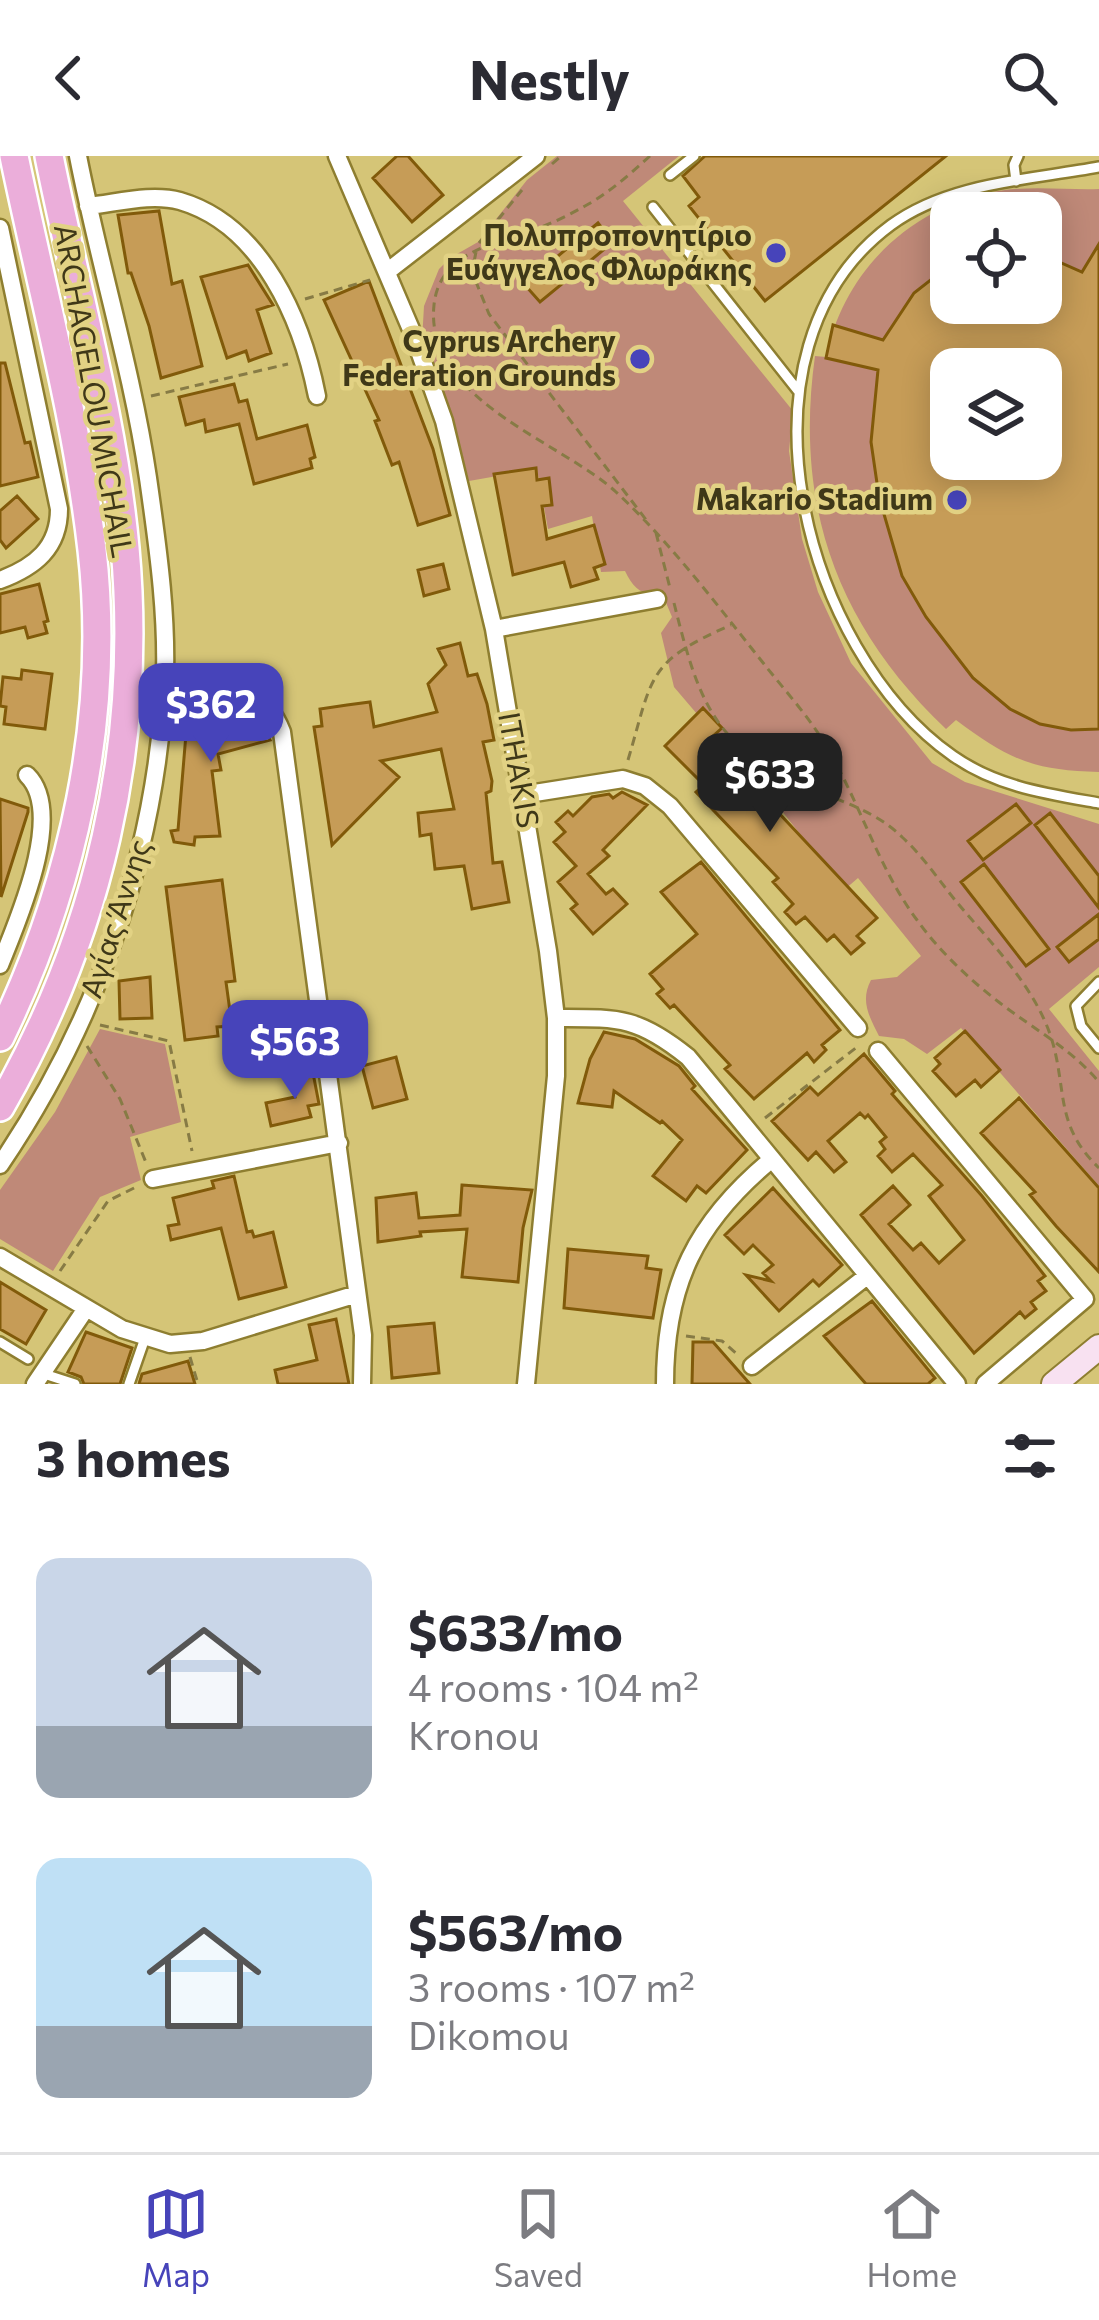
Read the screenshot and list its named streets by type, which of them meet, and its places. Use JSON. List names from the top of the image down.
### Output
{
  "streets": {
    "highway": ["ARCHAGELOU MICHAIL"],
    "street": ["ITHAKIS", "Αγίας Άννης"]
  },
  "places": ["Πολυπροπονητίριο Ευάγγελος Φλωράκης", "Cyprus Archery Federation Grounds", "Makario Stadium"],
  "page": {
    "header": "Nestly",
    "price": ["$362", "$633", "$563"],
    "heading": "3 homes",
    "list": [
      {
        "name": "$633/mo",
        "note": "4 rooms · 104 m² · Kronou"
      },
      {
        "name": "$563/mo",
        "note": "3 rooms · 107 m² · Dikomou"
      }
    ],
    "tabs": ["Map", "Saved", "Home"]
  }
}
